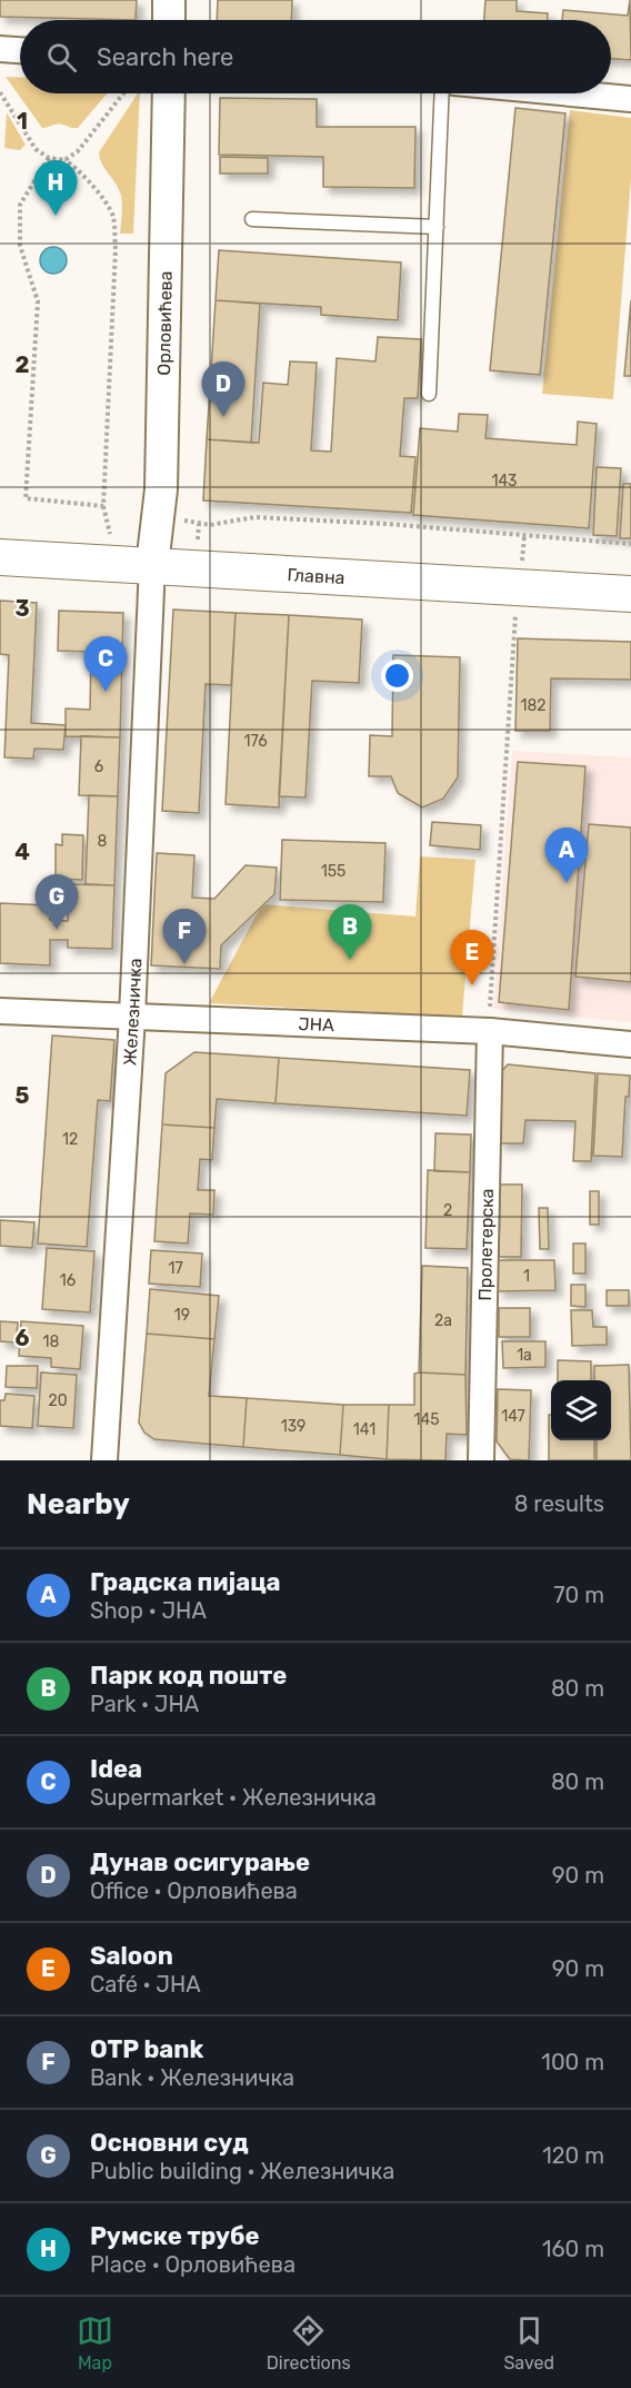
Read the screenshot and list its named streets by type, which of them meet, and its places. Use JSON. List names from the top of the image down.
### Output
{
  "streets": {
    "main road": ["Главна"],
    "street": [
      "Орловићева",
      "Железничка",
      "ЈНА",
      "Пролетерска"
    ]
  },
  "crossings": [
    ["Орловићева", "Главна"],
    ["Орловићева", "Железничка"],
    ["Главна", "Железничка"],
    ["Железничка", "ЈНА"],
    ["ЈНА", "Пролетерска"]
  ],
  "house_numbers": [
    "143",
    "182",
    "176",
    "6",
    "8",
    "155",
    "12",
    "2",
    "17",
    "1",
    "16",
    "19",
    "2a",
    "18",
    "1a",
    "20",
    "147",
    "145",
    "139",
    "141"
  ],
  "page": {
    "search": "Search here",
    "pins": [
      "H",
      "D",
      "C",
      "A",
      "G",
      "B",
      "F",
      "E"
    ],
    "heading": ["Nearby", "8 results"],
    "list": [
      {
        "mark": "A",
        "name": "Градска пијаца",
        "note": "Shop · ЈНА",
        "value": "70 m"
      },
      {
        "mark": "B",
        "name": "Парк код поште",
        "note": "Park · ЈНА",
        "value": "80 m"
      },
      {
        "mark": "C",
        "name": "Idea",
        "note": "Supermarket · Железничка",
        "value": "80 m"
      },
      {
        "mark": "D",
        "name": "Дунав осигурање",
        "note": "Office · Орловићева",
        "value": "90 m"
      },
      {
        "mark": "E",
        "name": "Saloon",
        "note": "Café · ЈНА",
        "value": "90 m"
      },
      {
        "mark": "F",
        "name": "OTP bank",
        "note": "Bank · Железничка",
        "value": "100 m"
      },
      {
        "mark": "G",
        "name": "Основни суд",
        "note": "Public building · Железничка",
        "value": "120 m"
      },
      {
        "mark": "H",
        "name": "Румске трубе",
        "note": "Place · Орловићева",
        "value": "160 m"
      }
    ],
    "nav": ["Map", "Directions", "Saved"]
  },
  "grid": {
    "rows": [
      "1",
      "2",
      "3",
      "4",
      "5",
      "6"
    ]
  }
}
